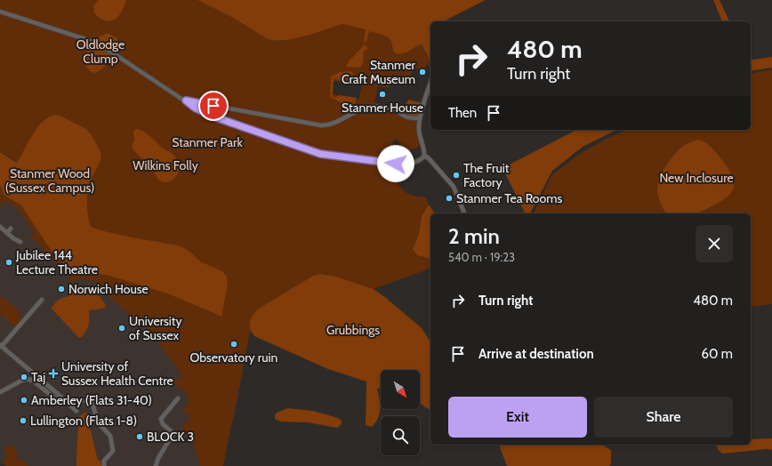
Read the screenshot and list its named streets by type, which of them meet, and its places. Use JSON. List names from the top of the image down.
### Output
{
  "parks": [
    "Oldlodge Clump",
    "Stanmer Park",
    "Wilkins Folly",
    "Stanmer Wood (Sussex Campus)",
    "New Inclosure",
    "Grubbings"
  ],
  "places": {
    "other": [
      "Stanmer Craft Museum",
      "Stanmer House",
      "The Fruit Factory",
      "Stanmer Tea Rooms",
      "Jubilee 144 Lecture Theatre",
      "Norwich House",
      "University of Sussex",
      "Observatory ruin",
      "Taj",
      "Amberley (Flats 31-40)",
      "Lullington (Flats 1-8)",
      "BLOCK 3"
    ],
    "health": ["University of Sussex Health Centre"]
  },
  "north": "bottom right",
  "page": {
    "turn": ["480 m", "Turn right"],
    "then": "Then",
    "heading": ["2 min", "540 m · 19:23"],
    "list": [
      {
        "name": "Turn right",
        "value": "480 m"
      },
      {
        "name": "Arrive at destination",
        "value": "60 m"
      }
    ],
    "buttons": ["Exit", "Share"]
  }
}
